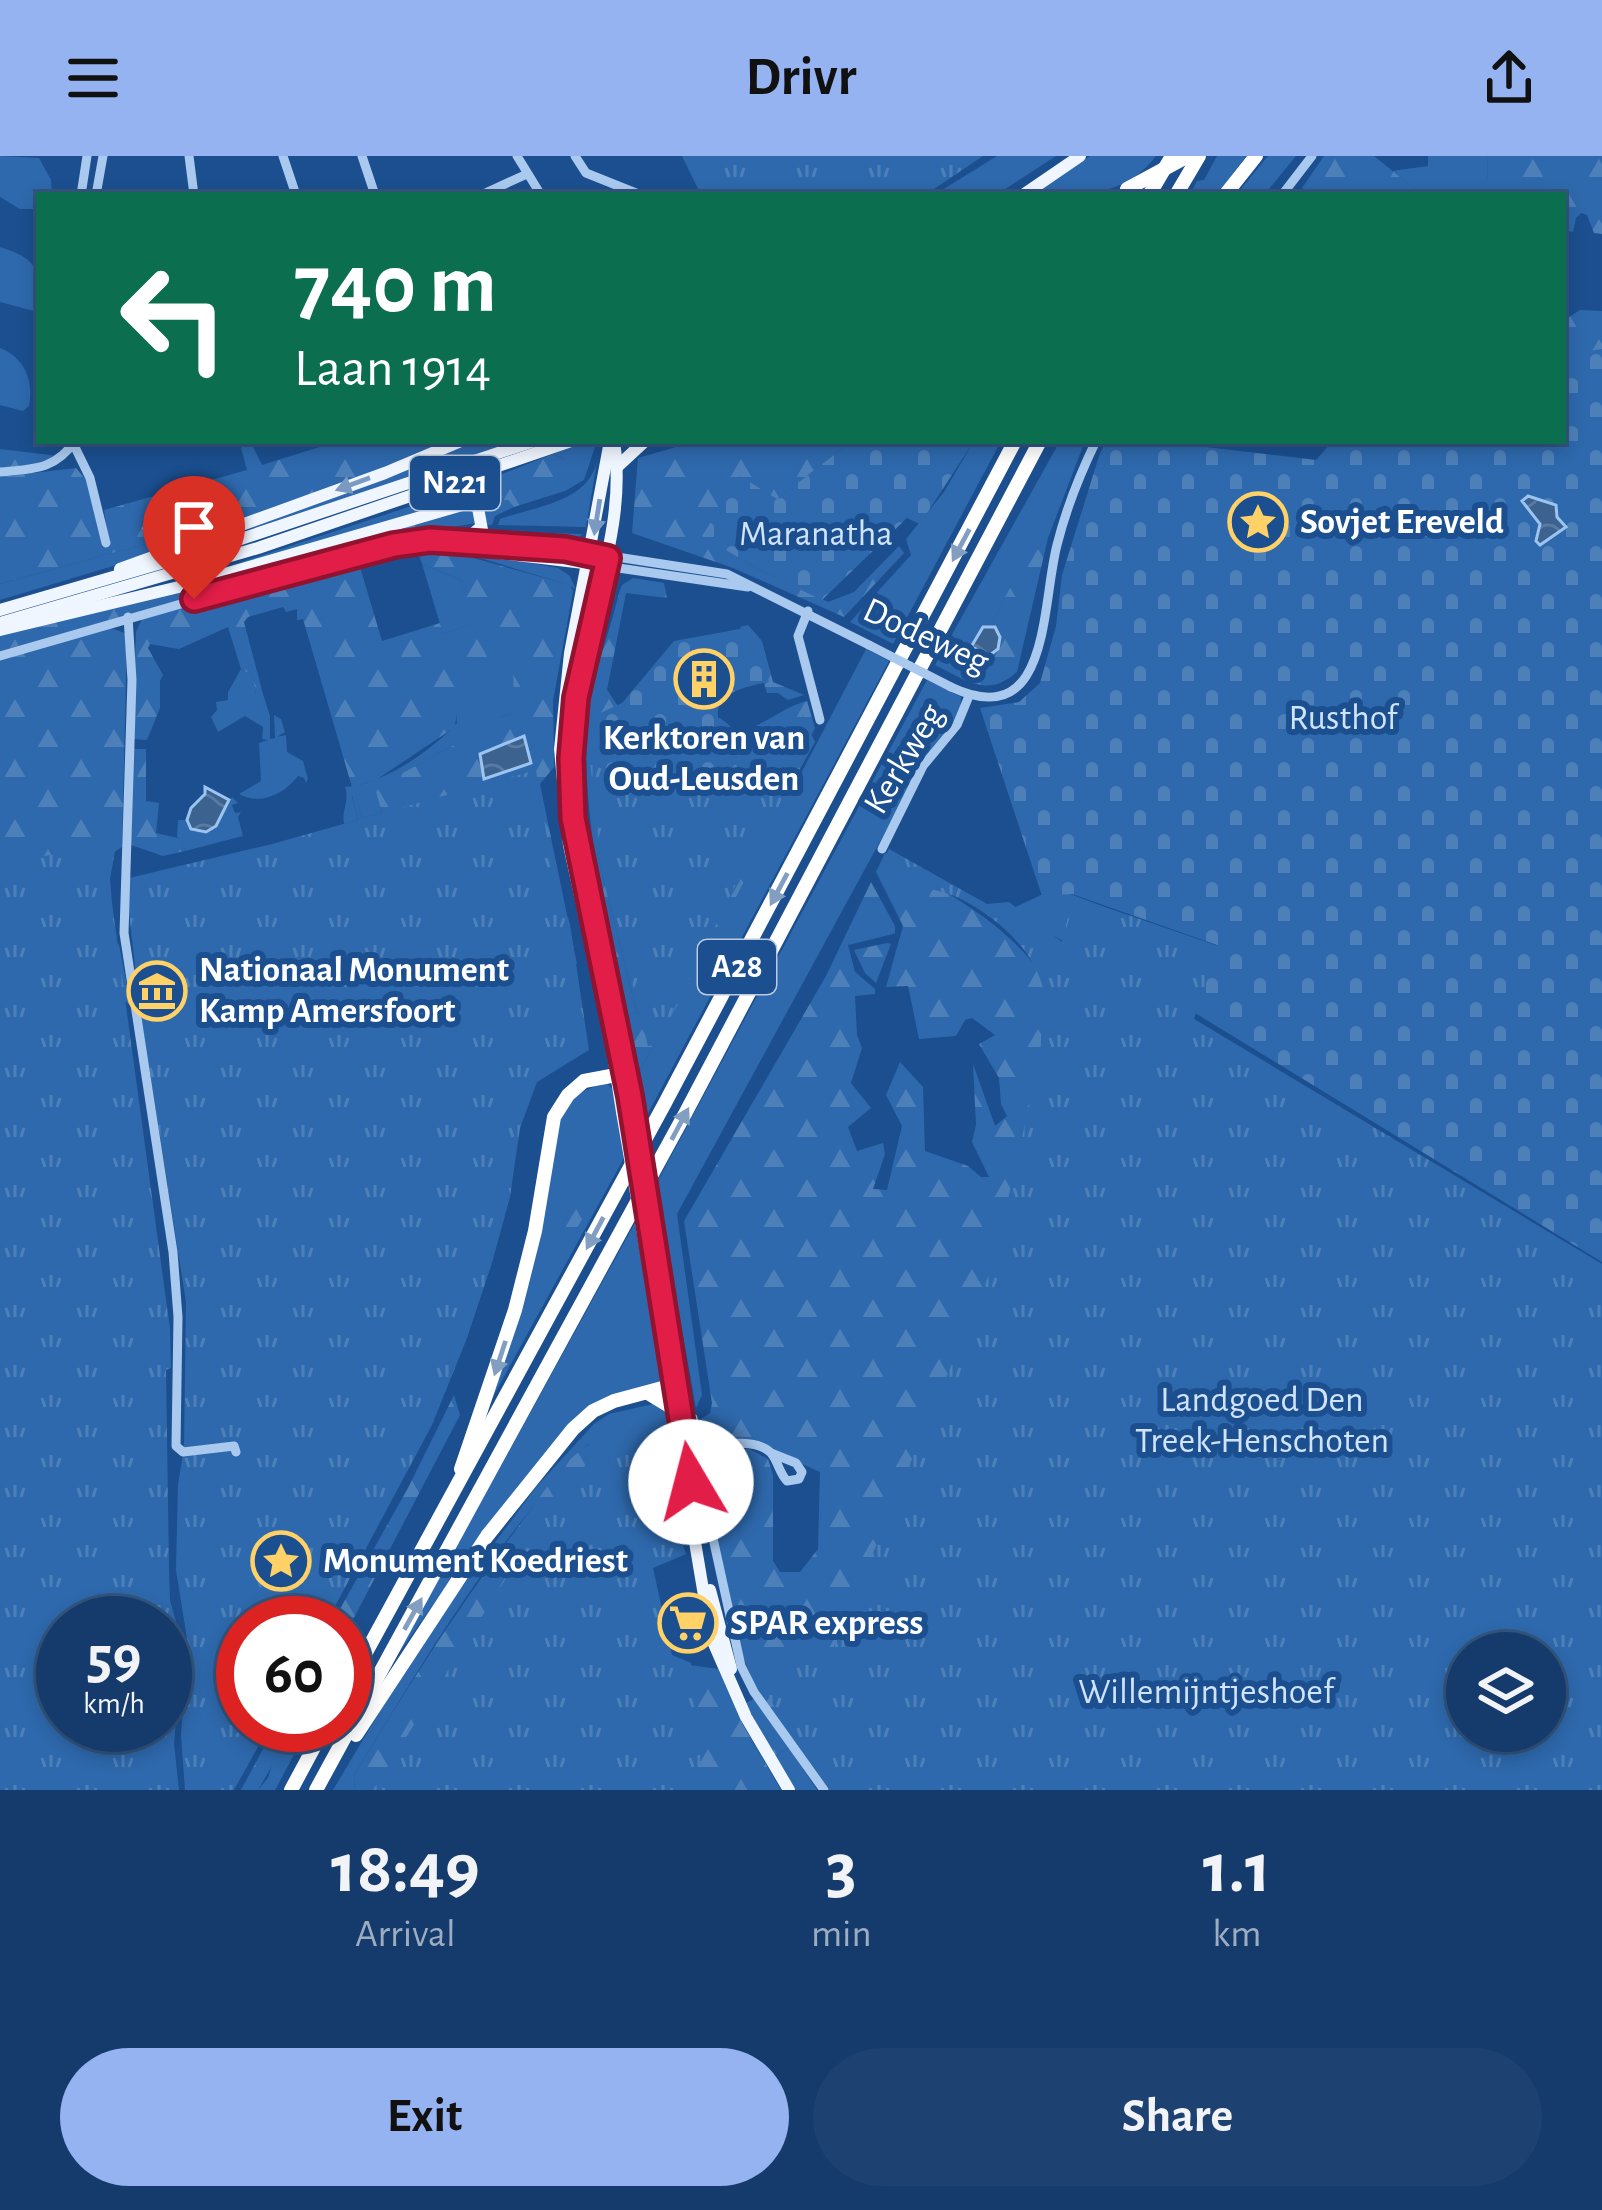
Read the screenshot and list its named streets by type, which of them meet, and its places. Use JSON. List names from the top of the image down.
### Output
{
  "streets": {
    "highway": ["A28"],
    "main road": ["N221", "Dodeweg"],
    "street": ["Kerkweg"]
  },
  "crossings": [
    ["N221", "Dodeweg"],
    ["Dodeweg", "Kerkweg"]
  ],
  "parks": [
    "Maranatha",
    "Rusthof",
    "Landgoed Den Treek-Henschoten",
    "Willemijntjeshoef"
  ],
  "places": {
    "place": ["Sovjet Ereveld", "Monument Koedriest"],
    "building": ["Kerktoren van Oud-Leusden"],
    "museum": ["Nationaal Monument Kamp Amersfoort"],
    "supermarket": ["SPAR express"]
  },
  "page": {
    "header": "Drivr",
    "turn": ["740 m", "Laan 1914"],
    "speed": "59 km/h",
    "limit": "60",
    "eta": [
      "18:49",
      "Arrival",
      "3",
      "min",
      "1.1",
      "km"
    ],
    "buttons": ["Exit", "Share"]
  }
}
